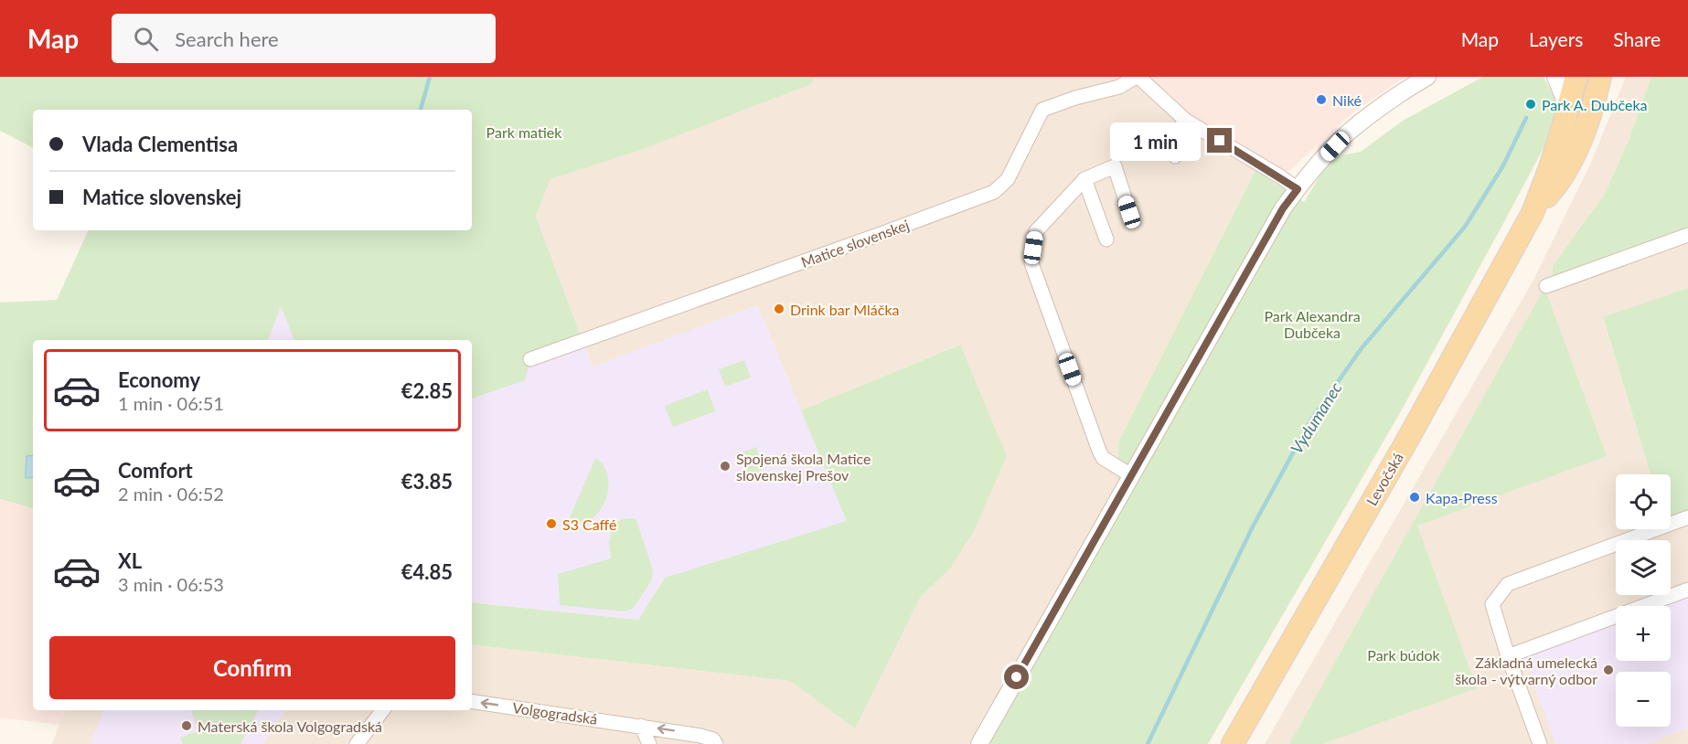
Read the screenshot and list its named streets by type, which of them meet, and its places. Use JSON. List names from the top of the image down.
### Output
{
  "streets": {
    "main road": ["Levočská"],
    "street": ["Matice slovenskej", "Volgogradská"]
  },
  "one_way": ["Volgogradská"],
  "water": ["Vydumanec"],
  "parks": ["Park matiek", "Park Alexandra Dubčeka", "Park búdok"],
  "places": [
    "Niké",
    "Park A. Dubčeka",
    "Drink bar Mláčka",
    "Spojená škola Matice slovenskej Prešov",
    "Kapa-Press",
    "S3 Caffé",
    "Základná umelecká škola - výtvarný odbor",
    "Materská škola Volgogradská"
  ],
  "page": {
    "header": "Map",
    "search": "Search here",
    "nav": ["Map", "Layers", "Share"],
    "banner": ["Vlada Clementisa", "Matice slovenskej"],
    "bubble": "1 min",
    "list": [
      {
        "name": "Economy",
        "note": "1 min · 06:51",
        "value": "€2.85"
      },
      {
        "name": "Comfort",
        "note": "2 min · 06:52",
        "value": "€3.85"
      },
      {
        "name": "XL",
        "note": "3 min · 06:53",
        "value": "€4.85"
      }
    ],
    "map_buttons": ["+", "−"],
    "buttons": "Confirm"
  }
}
